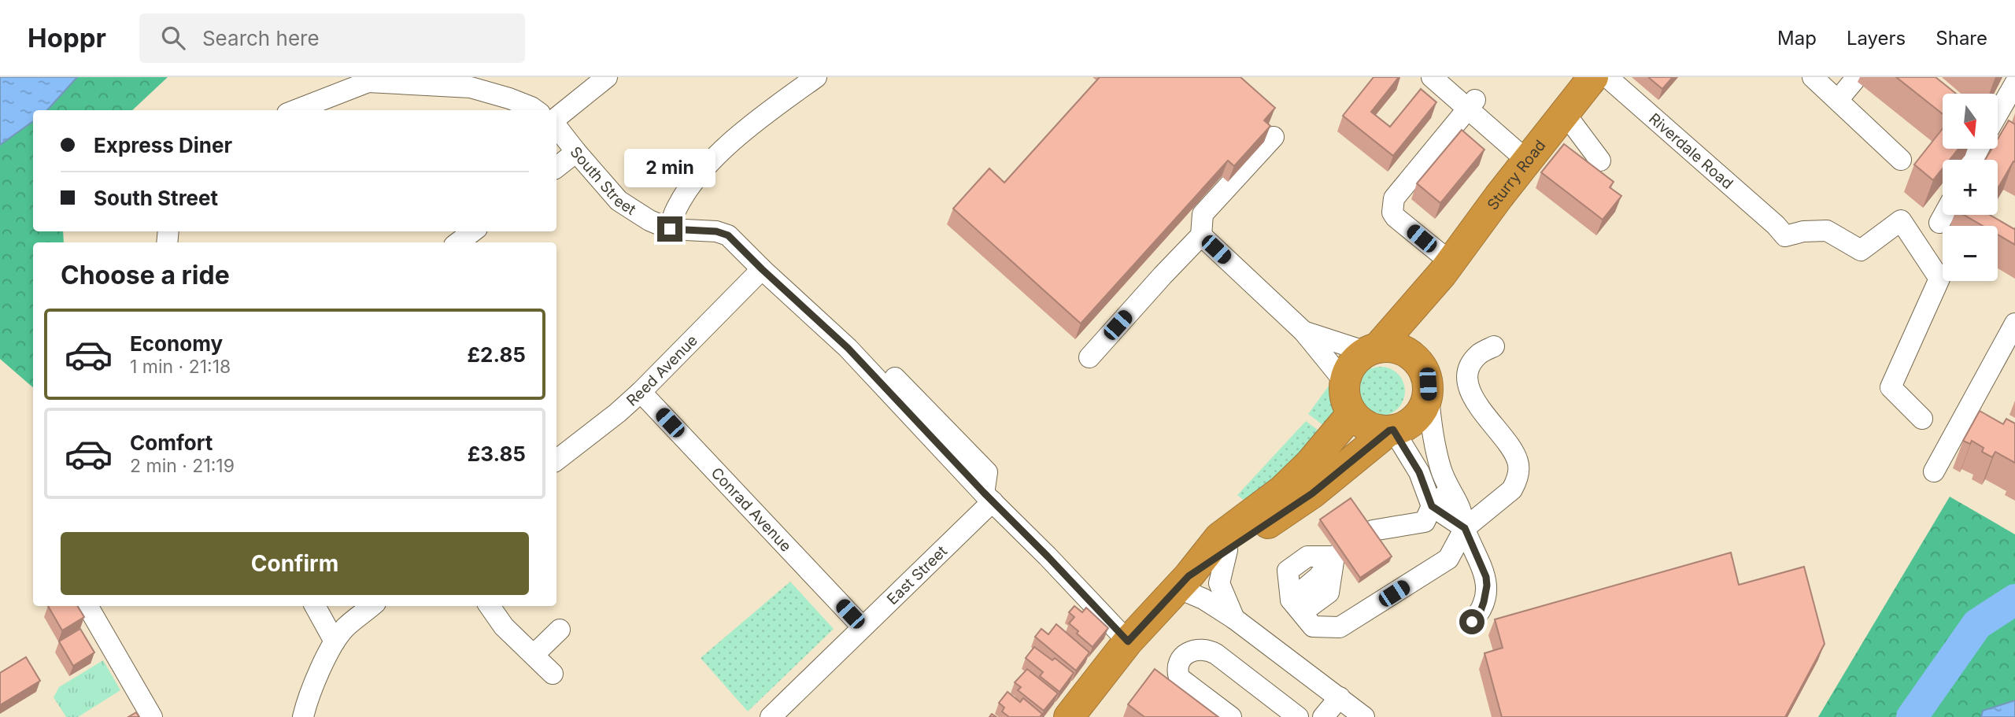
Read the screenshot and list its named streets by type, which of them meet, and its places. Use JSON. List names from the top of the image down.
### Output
{
  "streets": {
    "highway": ["Sturry Road"],
    "street": [
      "Riverdale Road",
      "South Street",
      "Reed Avenue",
      "Conrad Avenue",
      "East Street"
    ]
  },
  "crossings": [
    ["Sturry Road", "South Street"],
    ["South Street", "Reed Avenue"],
    ["South Street", "East Street"],
    ["Reed Avenue", "Conrad Avenue"],
    ["Conrad Avenue", "East Street"]
  ],
  "north": "bottom",
  "page": {
    "header": "Hoppr",
    "search": "Search here",
    "nav": ["Map", "Layers", "Share"],
    "map_buttons": ["+", "−"],
    "banner": ["Express Diner", "South Street"],
    "bubble": "2 min",
    "heading": "Choose a ride",
    "list": [
      {
        "name": "Economy",
        "note": "1 min · 21:18",
        "value": "£2.85"
      },
      {
        "name": "Comfort",
        "note": "2 min · 21:19",
        "value": "£3.85"
      }
    ],
    "buttons": "Confirm"
  }
}
